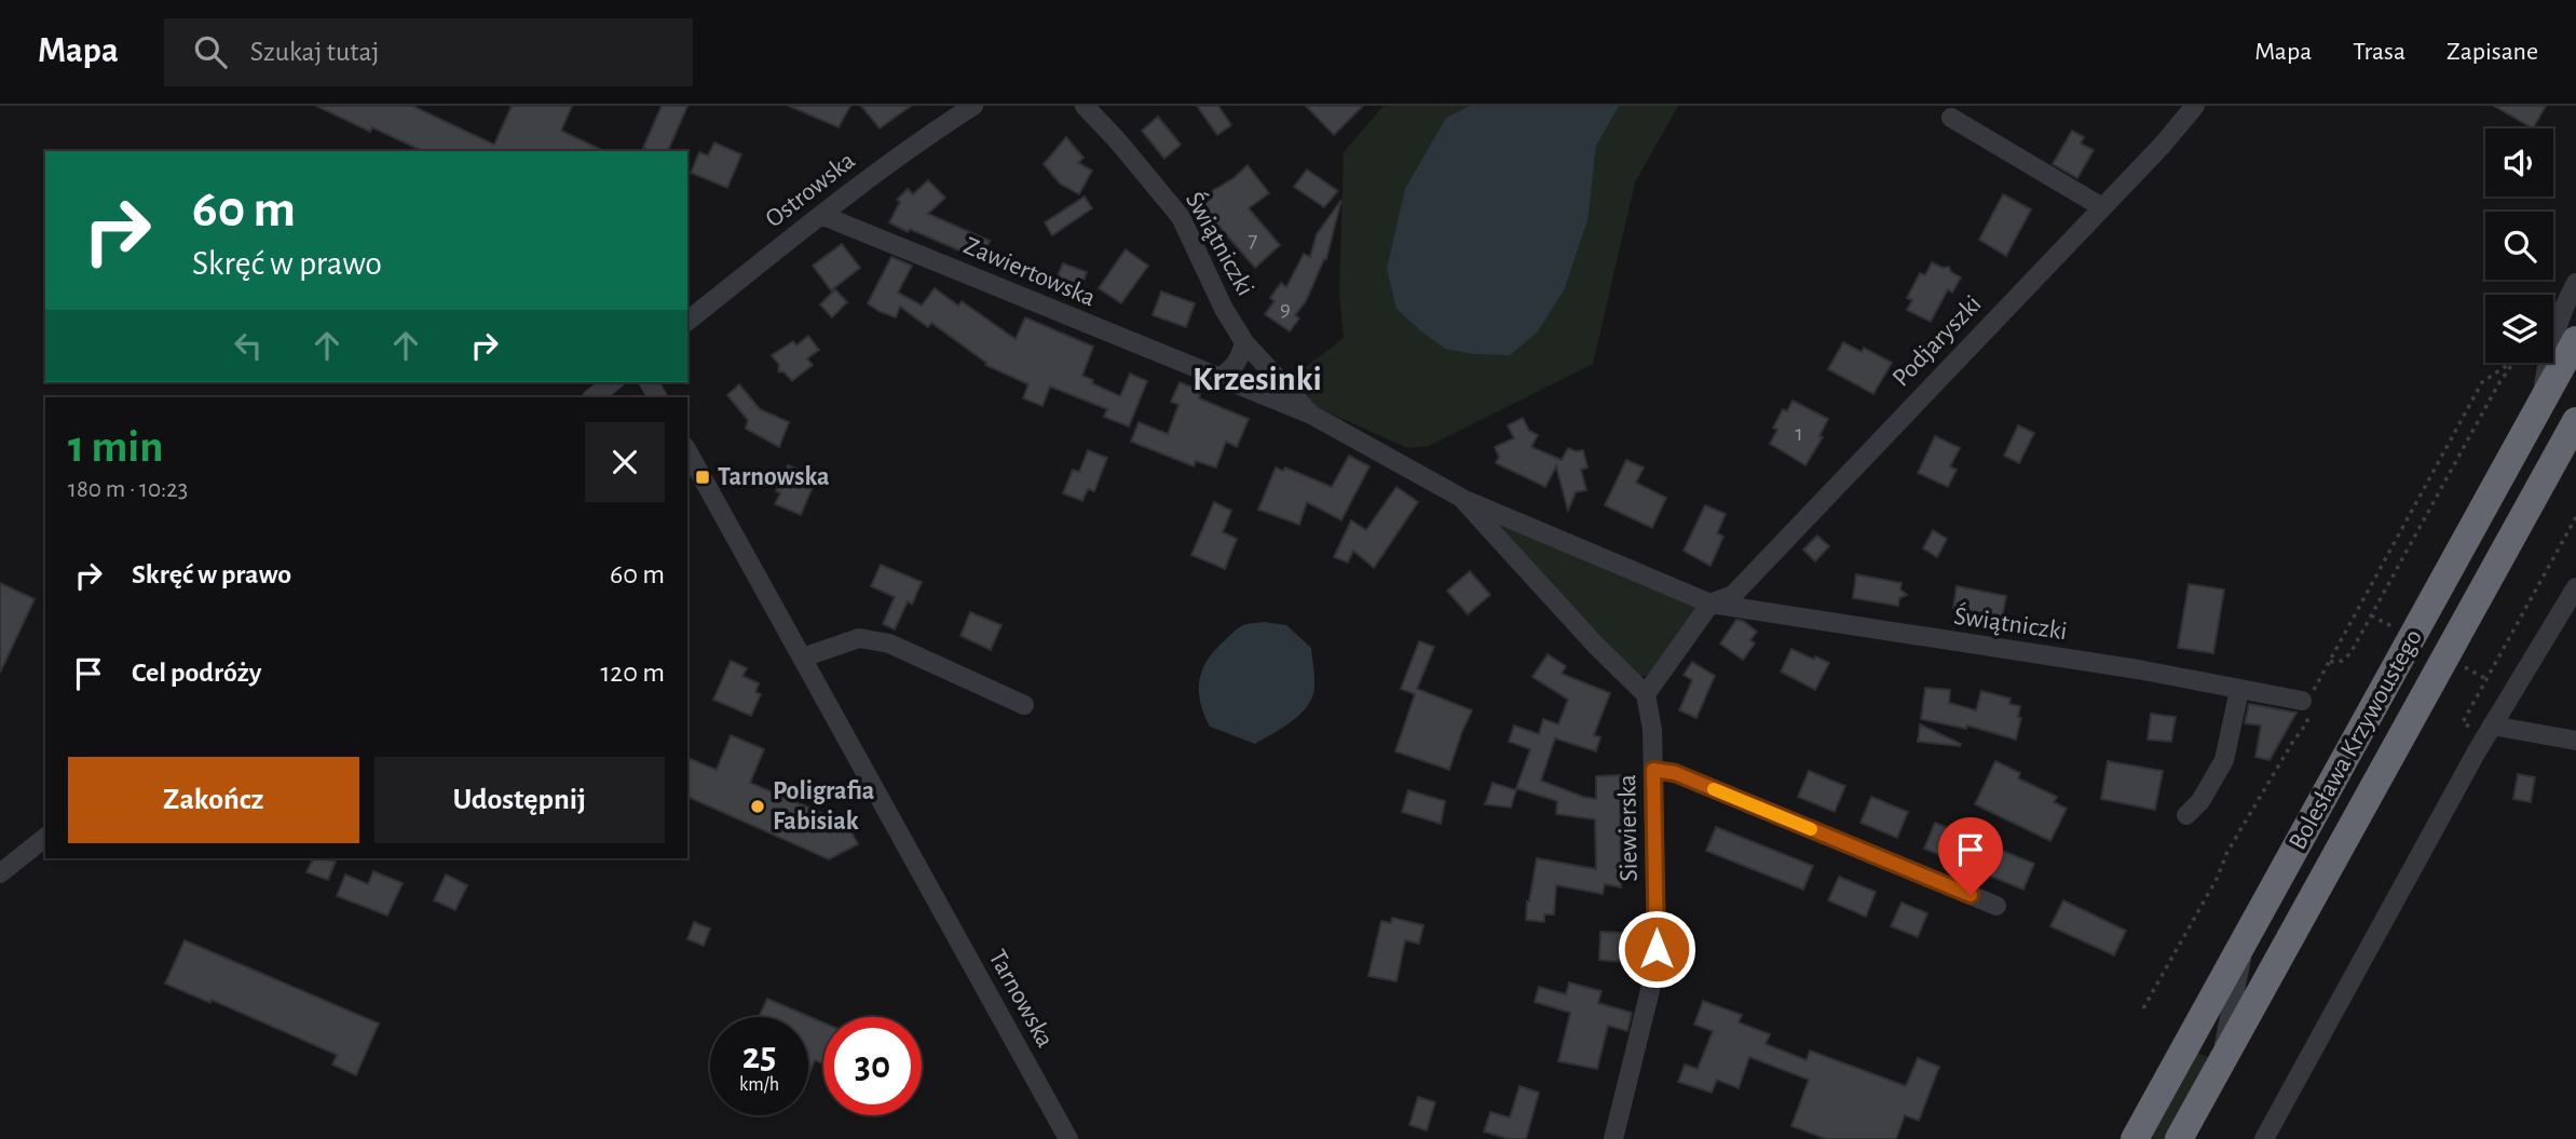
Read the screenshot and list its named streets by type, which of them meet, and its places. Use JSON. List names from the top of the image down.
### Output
{
  "streets": {
    "highway": ["Bolesława Krzywoustego"],
    "street": [
      "Ostrowska",
      "Świątniczki",
      "Zawiertowska",
      "Podjaryszki",
      "Siewierska",
      "Tarnowska"
    ]
  },
  "crossings": [
    ["Ostrowska", "Zawiertowska"],
    ["Świątniczki", "Zawiertowska"],
    ["Świątniczki", "Podjaryszki"],
    ["Świątniczki", "Siewierska"]
  ],
  "districts": ["Krzesinki"],
  "places": {
    "transit": ["Tarnowska"],
    "other": ["Poligrafia Fabisiak"]
  },
  "house_numbers": ["7", "9", "1"],
  "page": {
    "header": "Mapa",
    "search": "Szukaj tutaj",
    "nav": ["Mapa", "Trasa", "Zapisane"],
    "turn": ["60 m", "Skręć w prawo"],
    "heading": ["1 min", "180 m · 10:23"],
    "list": [
      {
        "name": "Skręć w prawo",
        "value": "60 m"
      },
      {
        "name": "Cel podróży",
        "value": "120 m"
      }
    ],
    "buttons": ["Zakończ", "Udostępnij"],
    "speed": "25 km/h",
    "limit": "30"
  }
}
